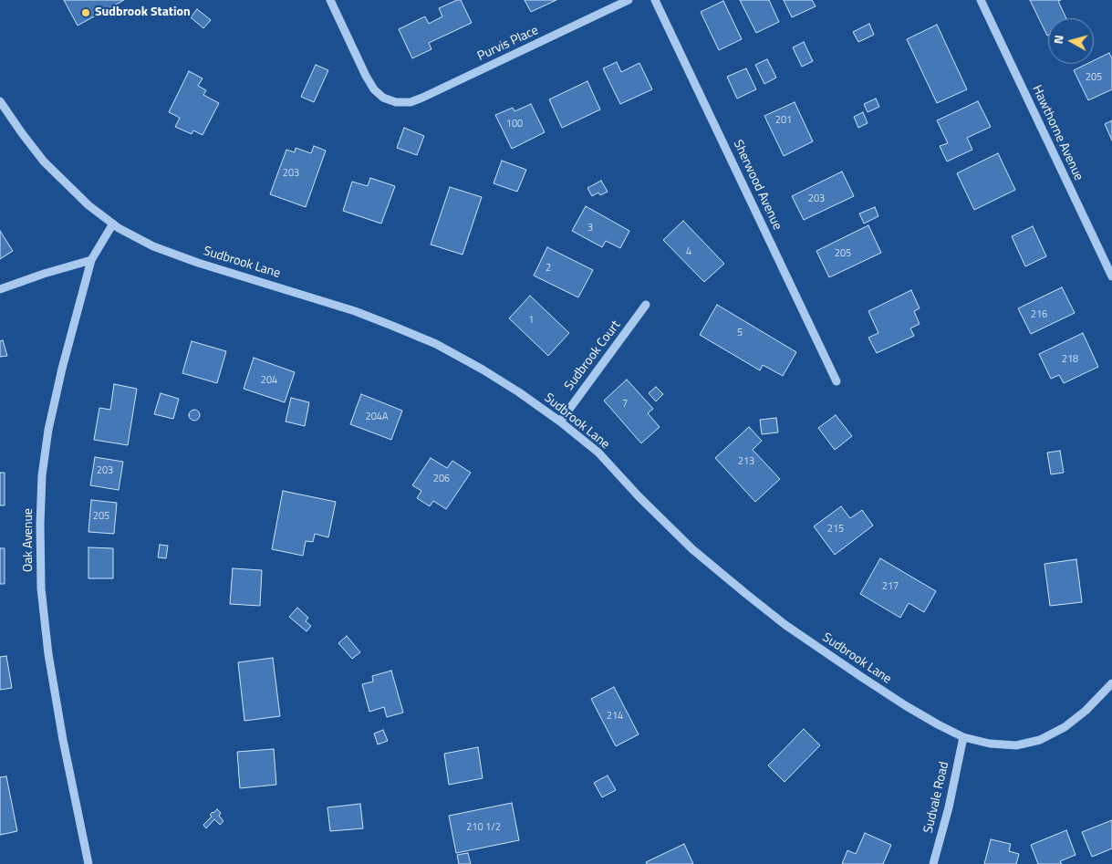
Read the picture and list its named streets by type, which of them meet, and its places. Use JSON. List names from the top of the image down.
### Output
{
  "streets": {
    "street": [
      "Purvis Place",
      "Hawthorne Avenue",
      "Sherwood Avenue",
      "Sudbrook Lane",
      "Sudbrook Court",
      "Oak Avenue",
      "Sudvale Road"
    ]
  },
  "crossings": [
    ["Sudbrook Lane", "Sudbrook Court"],
    ["Sudbrook Lane", "Oak Avenue"],
    ["Sudbrook Lane", "Sudvale Road"]
  ],
  "places": ["Sudbrook Station"],
  "house_numbers": [
    "205",
    "201",
    "100",
    "203",
    "203",
    "3",
    "4",
    "205",
    "2",
    "216",
    "1",
    "5",
    "218",
    "204",
    "7",
    "204A",
    "213",
    "203",
    "206",
    "205",
    "215",
    "217",
    "214",
    "210 1/2"
  ],
  "north": "left"
}
